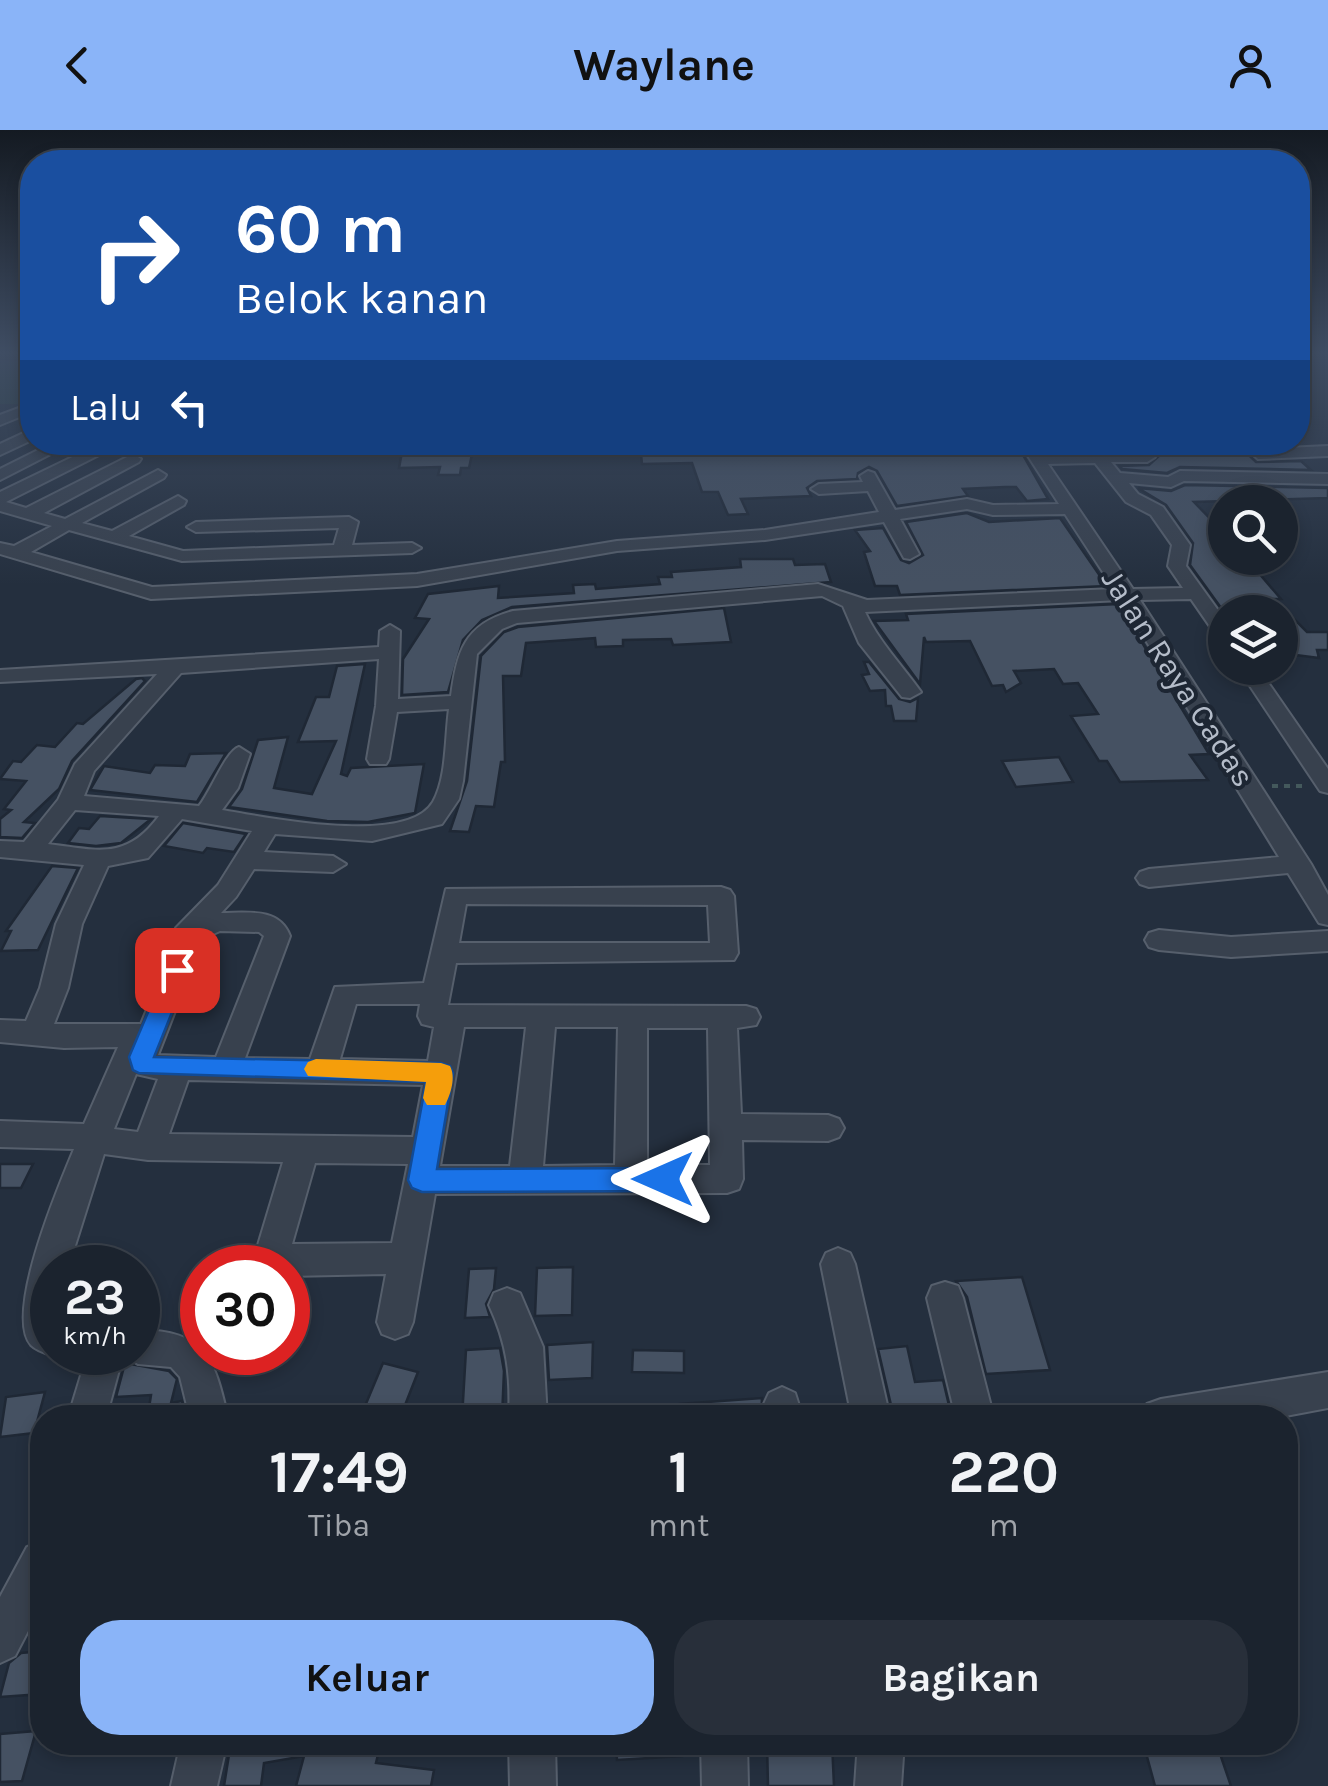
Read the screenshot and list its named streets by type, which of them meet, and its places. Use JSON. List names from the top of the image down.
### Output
{
  "streets": {
    "street": ["Jalan Raya Cadas"]
  },
  "page": {
    "header": "Waylane",
    "turn": ["60 m", "Belok kanan"],
    "then": "Lalu",
    "speed": "23 km/h",
    "limit": "30",
    "eta": [
      "17:49",
      "Tiba",
      "1",
      "mnt",
      "220",
      "m"
    ],
    "buttons": ["Keluar", "Bagikan"]
  }
}
